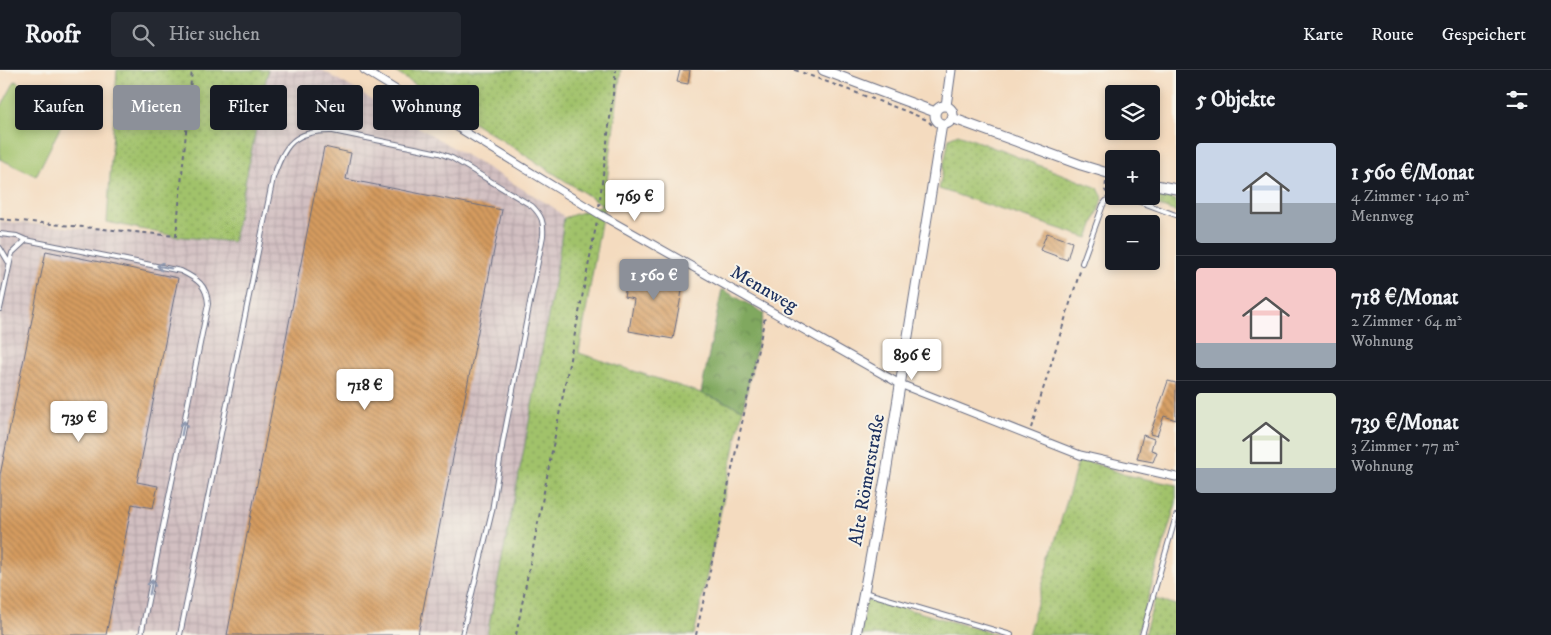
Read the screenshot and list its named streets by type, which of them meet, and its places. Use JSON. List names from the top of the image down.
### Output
{
  "streets": {
    "street": ["Mennweg", "Alte Römerstraße"]
  },
  "crossings": [
    ["Mennweg", "Alte Römerstraße"]
  ],
  "page": {
    "header": "Roofr",
    "search": "Hier suchen",
    "nav": ["Karte", "Route", "Gespeichert"],
    "heading": "5 Objekte",
    "map_buttons": ["+", "−"],
    "chip": [
      "Kaufen",
      "Mieten",
      "Filter",
      "Neu",
      "Wohnung"
    ],
    "list": [
      {
        "name": "1 560 €/Monat",
        "note": "4 Zimmer · 140 m² · Mennweg"
      },
      {
        "name": "718 €/Monat",
        "note": "2 Zimmer · 64 m² · Wohnung"
      },
      {
        "name": "739 €/Monat",
        "note": "3 Zimmer · 77 m² · Wohnung"
      }
    ],
    "price": [
      "769 €",
      "1 560 €",
      "896 €",
      "718 €",
      "739 €"
    ]
  }
}
